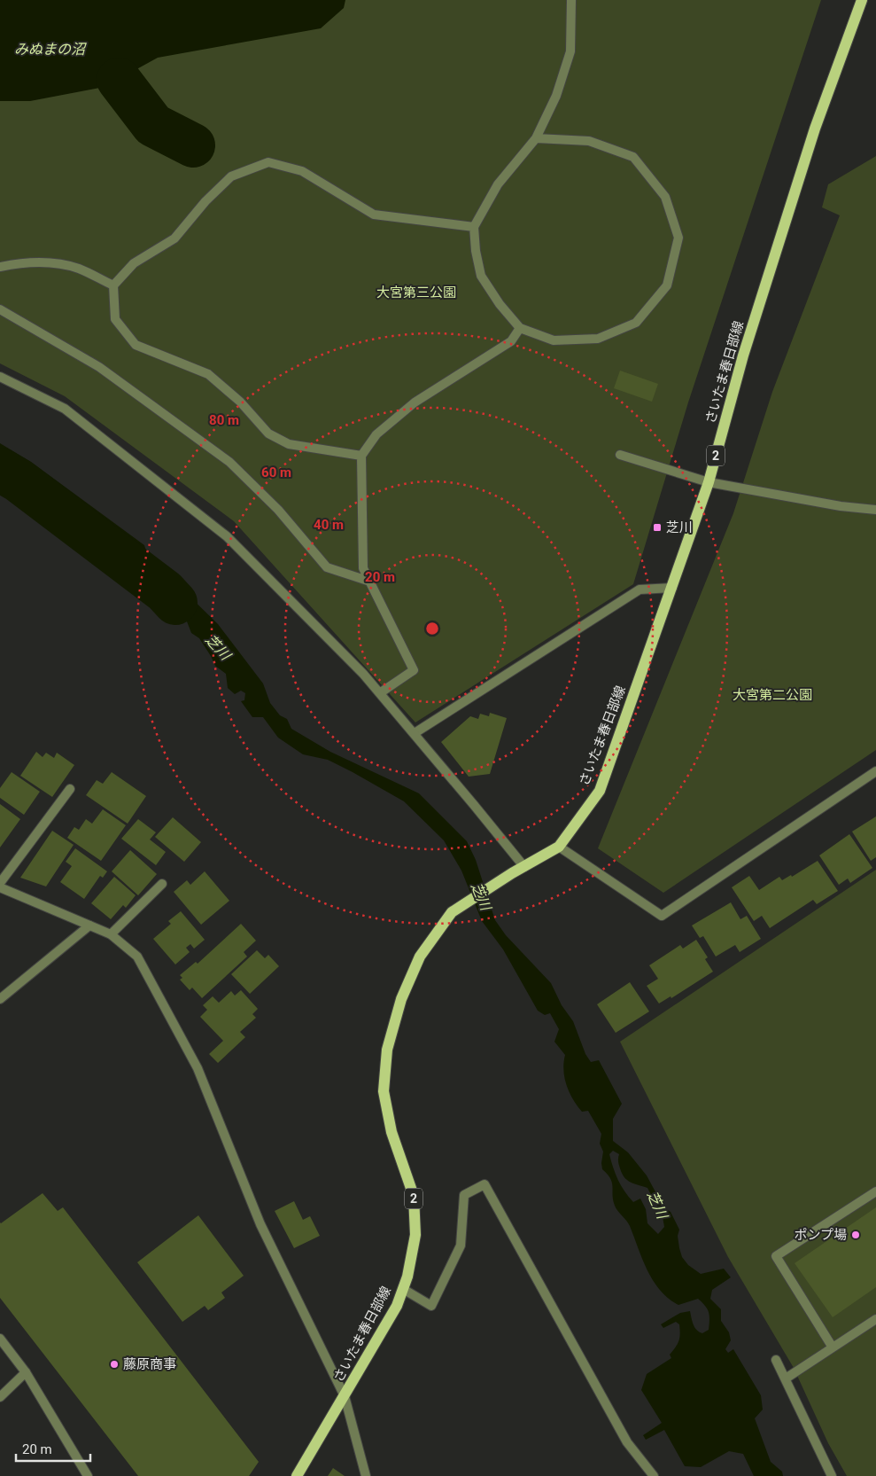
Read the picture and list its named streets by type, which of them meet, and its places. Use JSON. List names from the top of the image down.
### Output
{
  "streets": {
    "main road": ["さいたま春日部線", "2"]
  },
  "water": ["みぬまの沼", "芝川"],
  "parks": ["大宮第三公園", "大宮第二公園"],
  "places": {
    "transit": ["芝川"],
    "other": ["ポンプ場", "藤原商事"]
  },
  "scale_bar": "20 m",
  "rings": [
    "80 m",
    "60 m",
    "40 m",
    "20 m"
  ]
}
